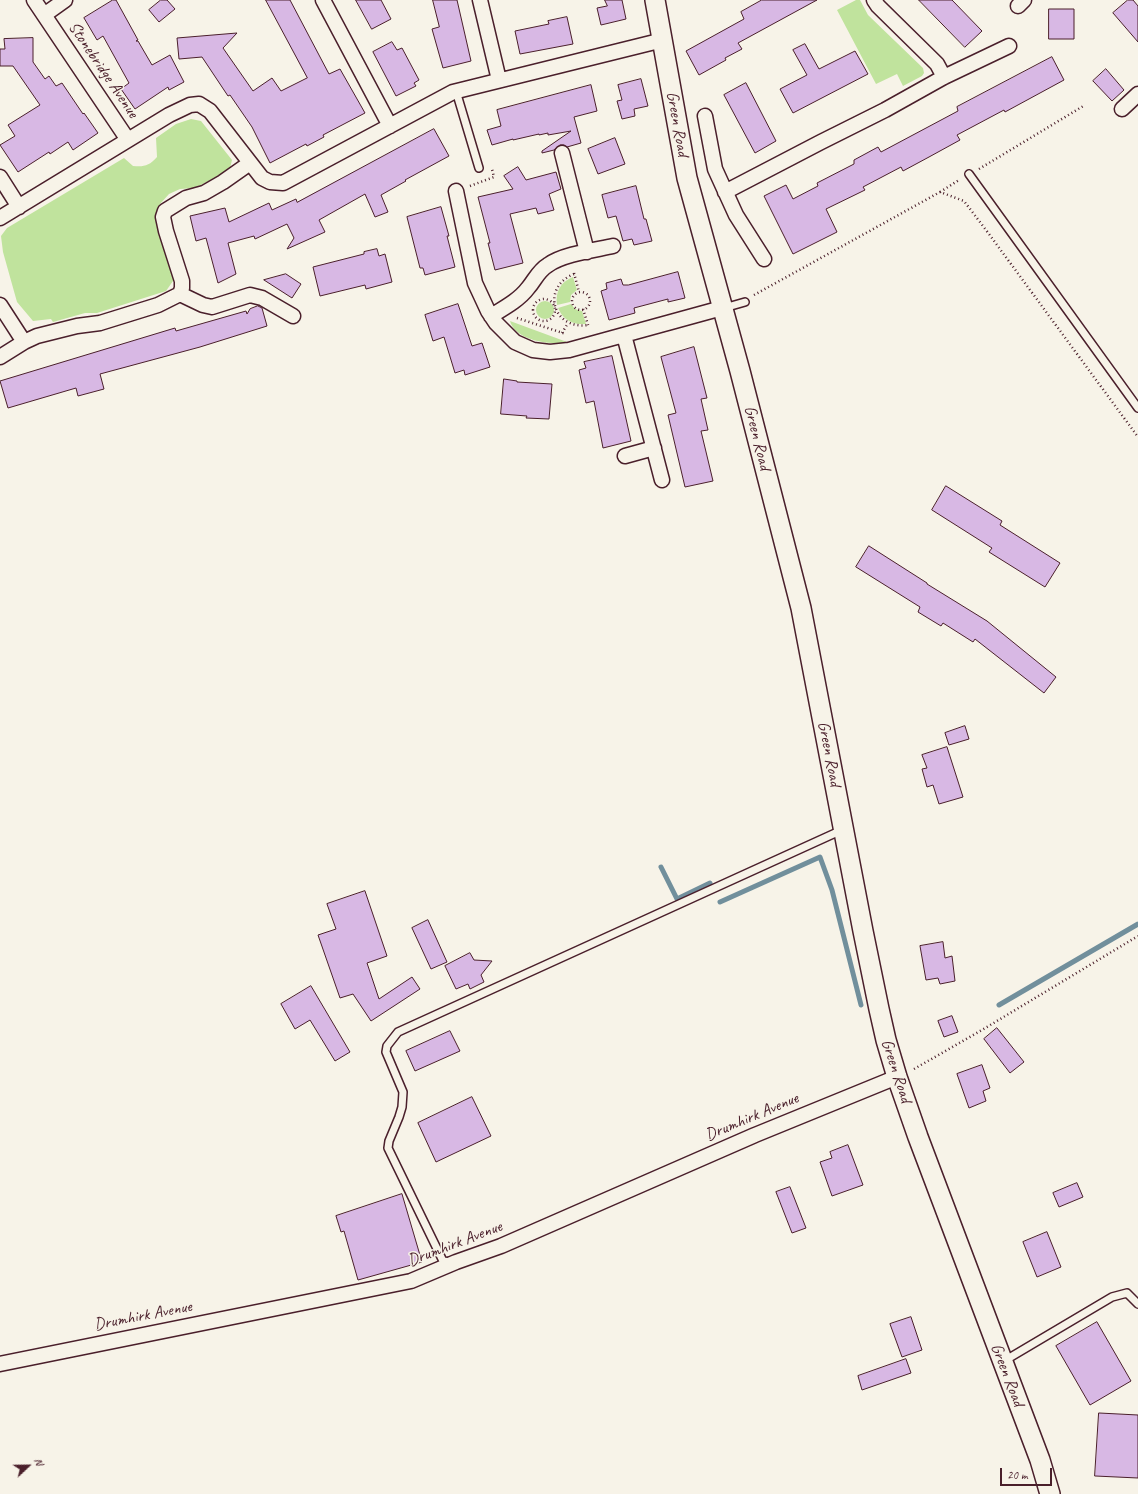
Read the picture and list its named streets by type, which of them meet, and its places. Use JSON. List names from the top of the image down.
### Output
{
  "streets": {
    "street": ["Stonebridge Avenue", "Green Road", "Drumhirk Avenue"]
  },
  "crossings": [
    ["Green Road", "Drumhirk Avenue"]
  ],
  "scale_bar": "20 m",
  "north": "right"
}
